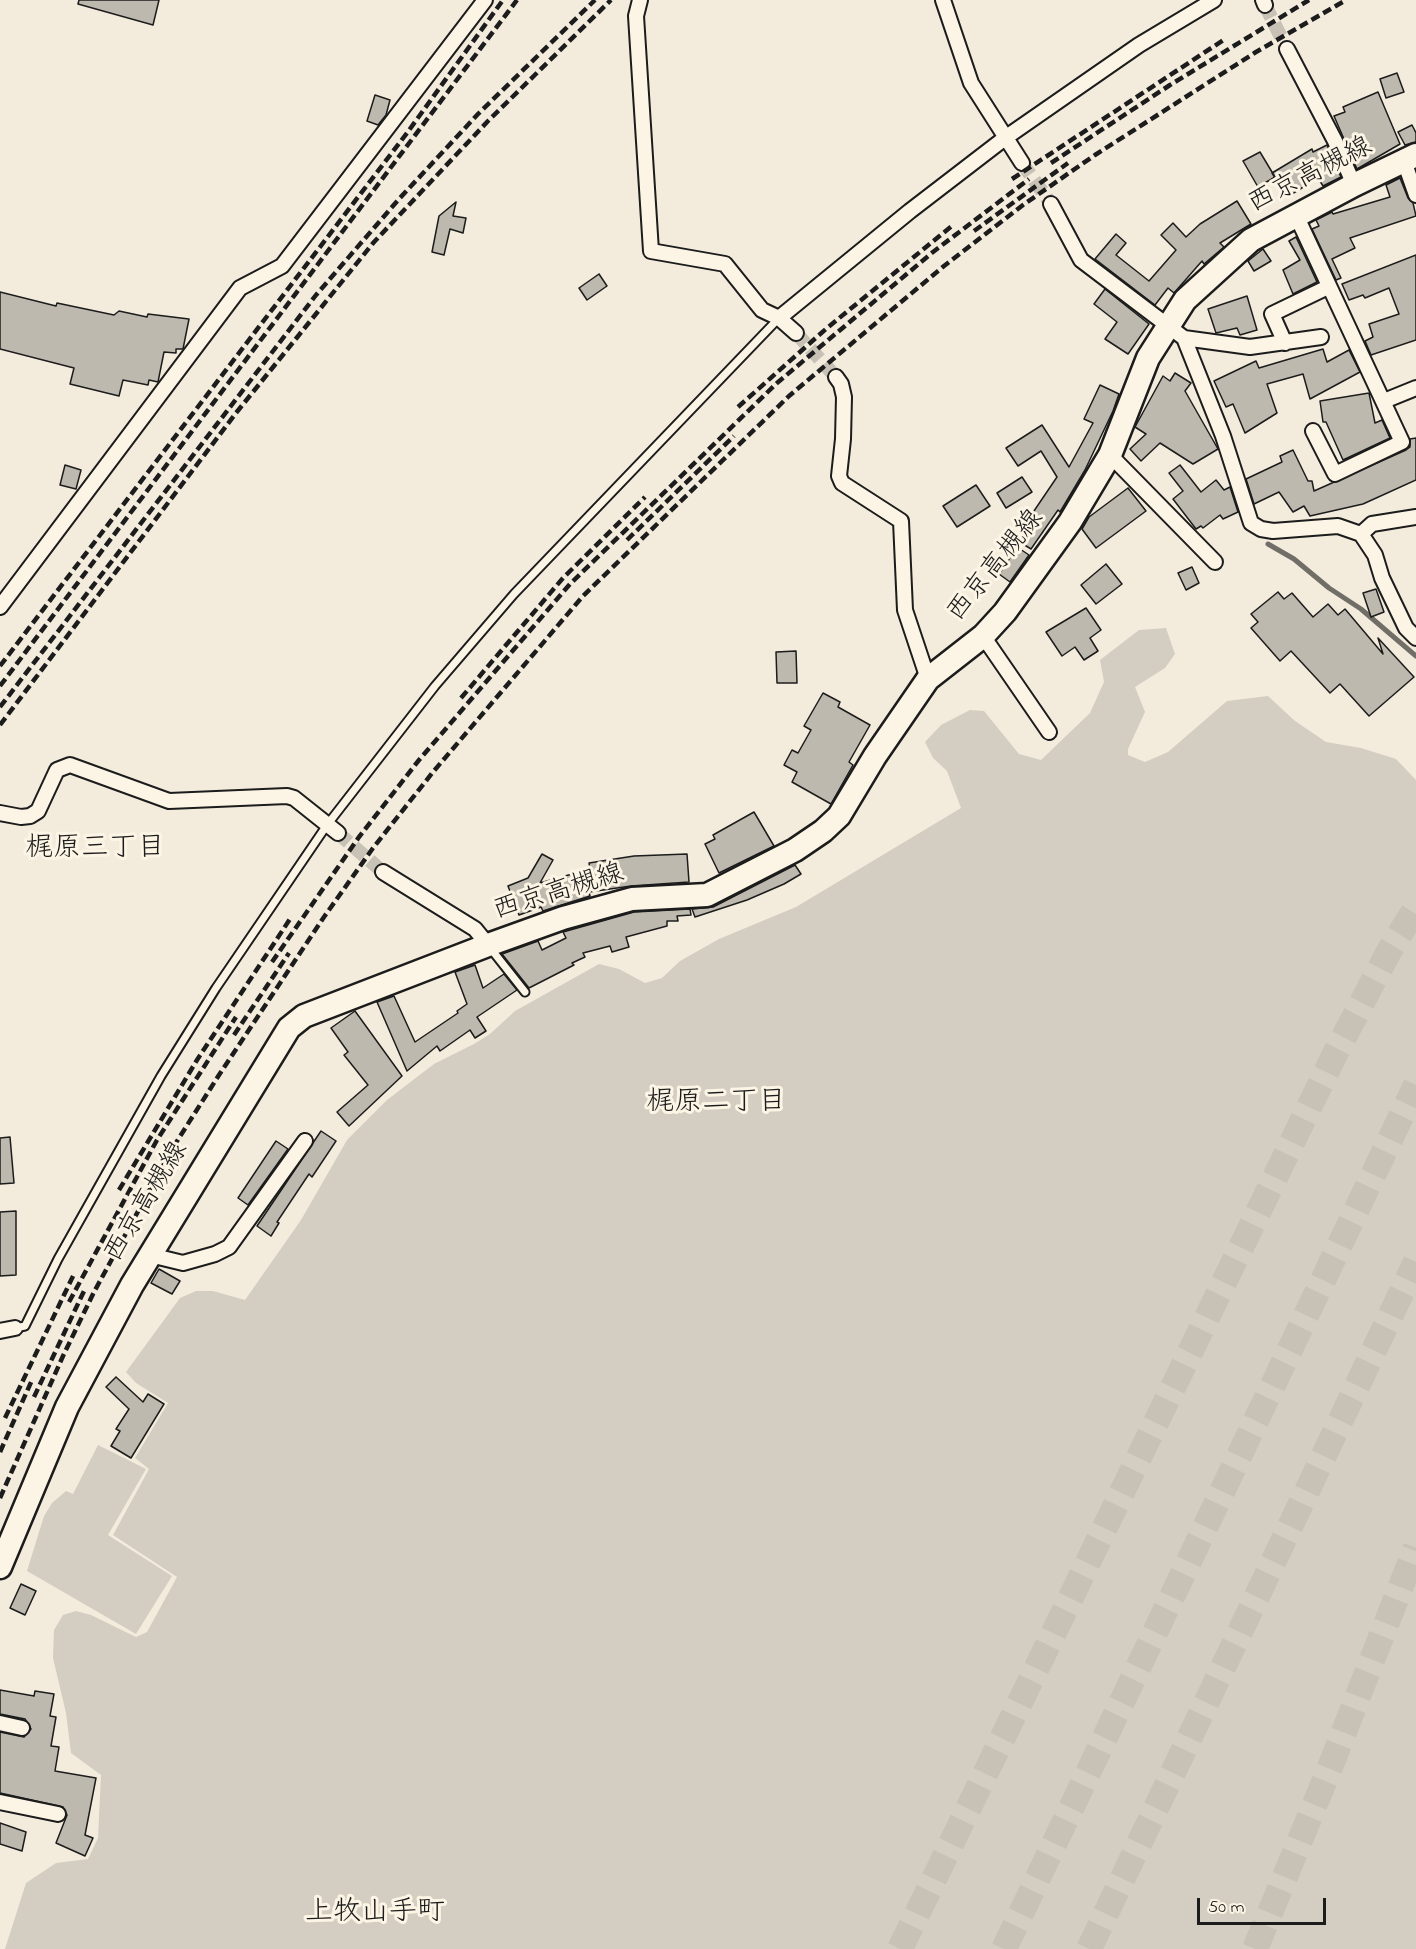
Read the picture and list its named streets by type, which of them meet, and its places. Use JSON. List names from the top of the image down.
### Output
{
  "streets": {
    "main road": ["西京高槻線"]
  },
  "districts": ["梶原三丁目", "梶原二丁目", "上牧山手町"],
  "scale_bar": "50 m"
}
